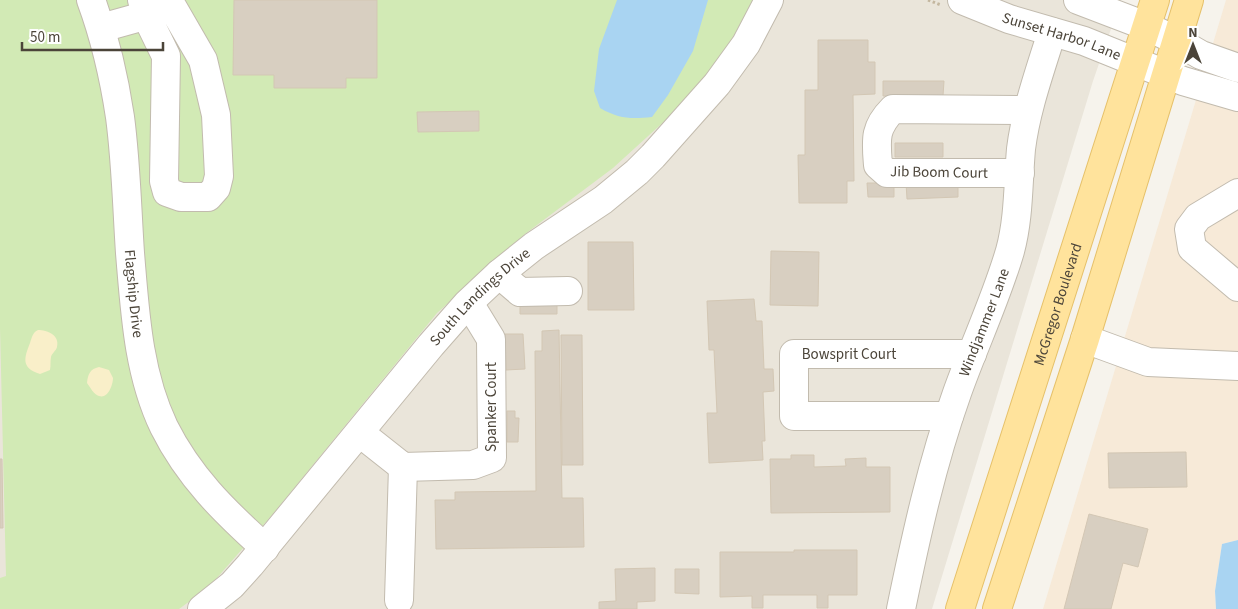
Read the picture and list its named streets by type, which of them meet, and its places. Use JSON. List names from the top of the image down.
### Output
{
  "streets": {
    "main road": ["McGregor Boulevard"],
    "street": [
      "Sunset Harbor Lane",
      "Jib Boom Court",
      "Flagship Drive",
      "South Landings Drive",
      "Windjammer Lane",
      "Bowsprit Court",
      "Spanker Court"
    ]
  },
  "crossings": [
    ["Sunset Harbor Lane", "McGregor Boulevard"],
    ["Sunset Harbor Lane", "Windjammer Lane"],
    ["Jib Boom Court", "Windjammer Lane"],
    ["Flagship Drive", "South Landings Drive"],
    ["South Landings Drive", "Spanker Court"],
    ["Windjammer Lane", "Bowsprit Court"]
  ],
  "scale_bar": "50 m",
  "north": "top"
}
